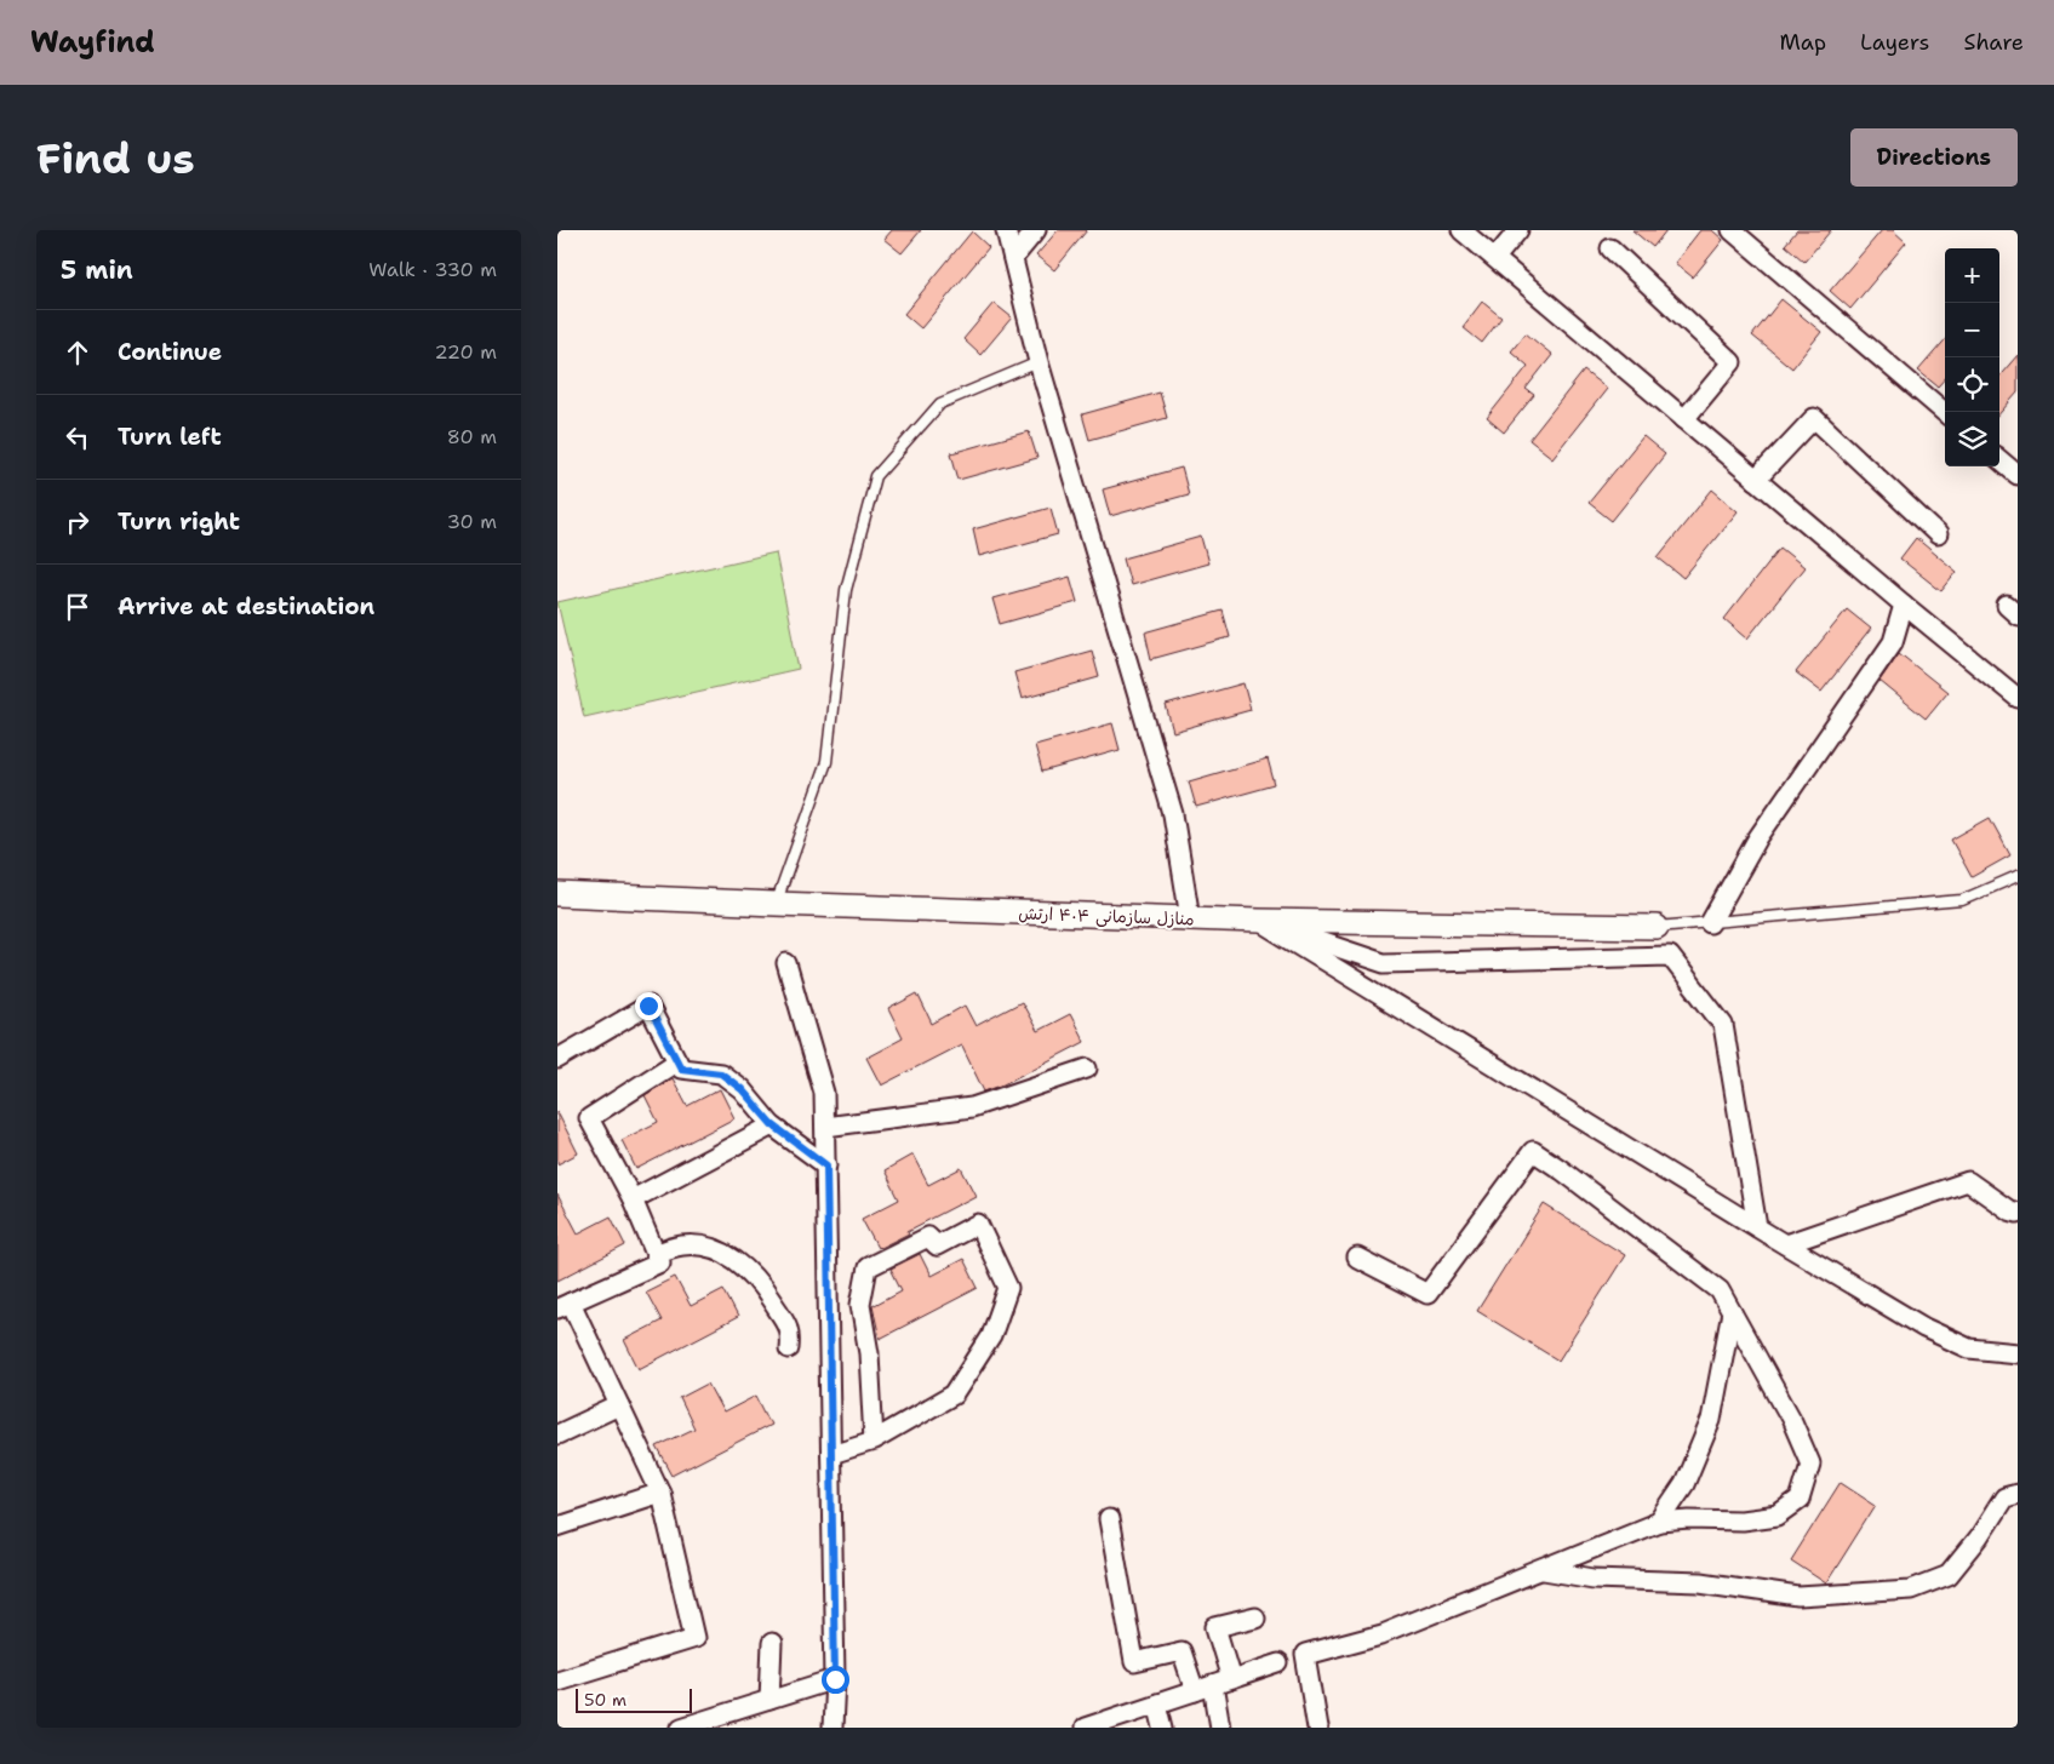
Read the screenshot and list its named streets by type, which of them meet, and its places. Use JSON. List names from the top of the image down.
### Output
{
  "streets": {
    "street": ["منازل سازمانی ۴۰۴ ارتش"]
  },
  "scale_bar": "50 m",
  "page": {
    "header": "Wayfind",
    "nav": ["Map", "Layers", "Share"],
    "buttons": "Directions",
    "title": "Find us",
    "heading": ["5 min", "Walk · 330 m"],
    "map_buttons": ["+", "−"],
    "list": [
      ["Continue", "220 m"],
      ["Turn left", "80 m"],
      ["Turn right", "30 m"],
      "Arrive at destination"
    ],
    "scale": "50 m"
  }
}
